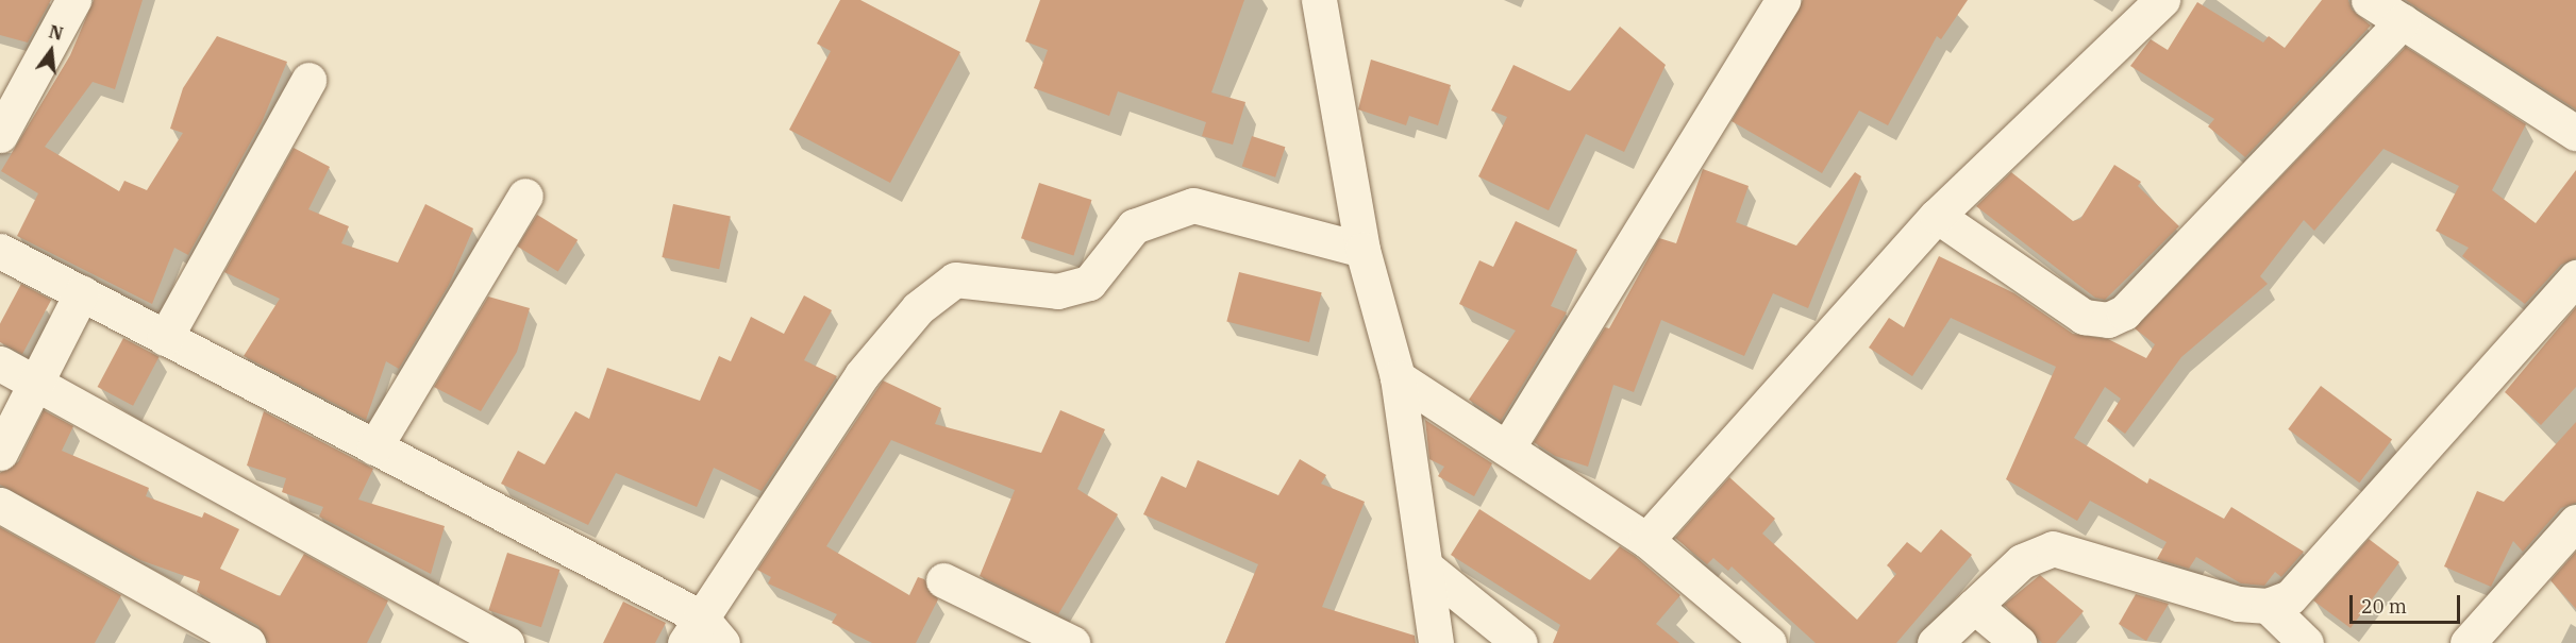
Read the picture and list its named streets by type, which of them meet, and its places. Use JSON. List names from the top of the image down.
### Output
{
  "scale_bar": "20 m",
  "north": "top"
}
